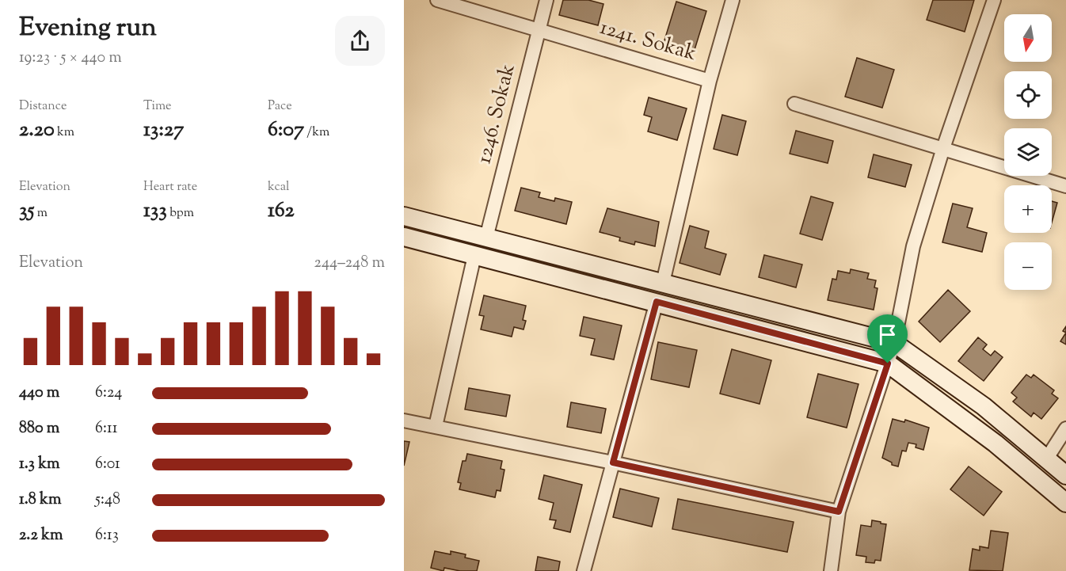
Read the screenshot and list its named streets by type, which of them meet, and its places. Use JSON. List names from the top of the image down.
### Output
{
  "streets": {
    "street": ["1241. Sokak", "1246. Sokak"]
  },
  "crossings": [
    ["1241. Sokak", "1246. Sokak"]
  ],
  "north": "bottom",
  "page": {
    "heading": ["Evening run", "19:23 · 5 × 440 m"],
    "map_buttons": ["+", "−"],
    "stats": [
      ["Distance", "2.20 km"],
      ["Time", "13:27"],
      ["Pace", "6:07 /km"],
      ["Elevation", "35 m"],
      ["Heart rate", "133 bpm"],
      ["kcal", "162"]
    ],
    "chart": ["Elevation", "244–248 m"],
    "list": [
      {
        "name": "440 m",
        "note": "6:24"
      },
      {
        "name": "880 m",
        "note": "6:11"
      },
      {
        "name": "1.3 km",
        "note": "6:01"
      },
      {
        "name": "1.8 km",
        "note": "5:48"
      },
      {
        "name": "2.2 km",
        "note": "6:13"
      }
    ]
  }
}
